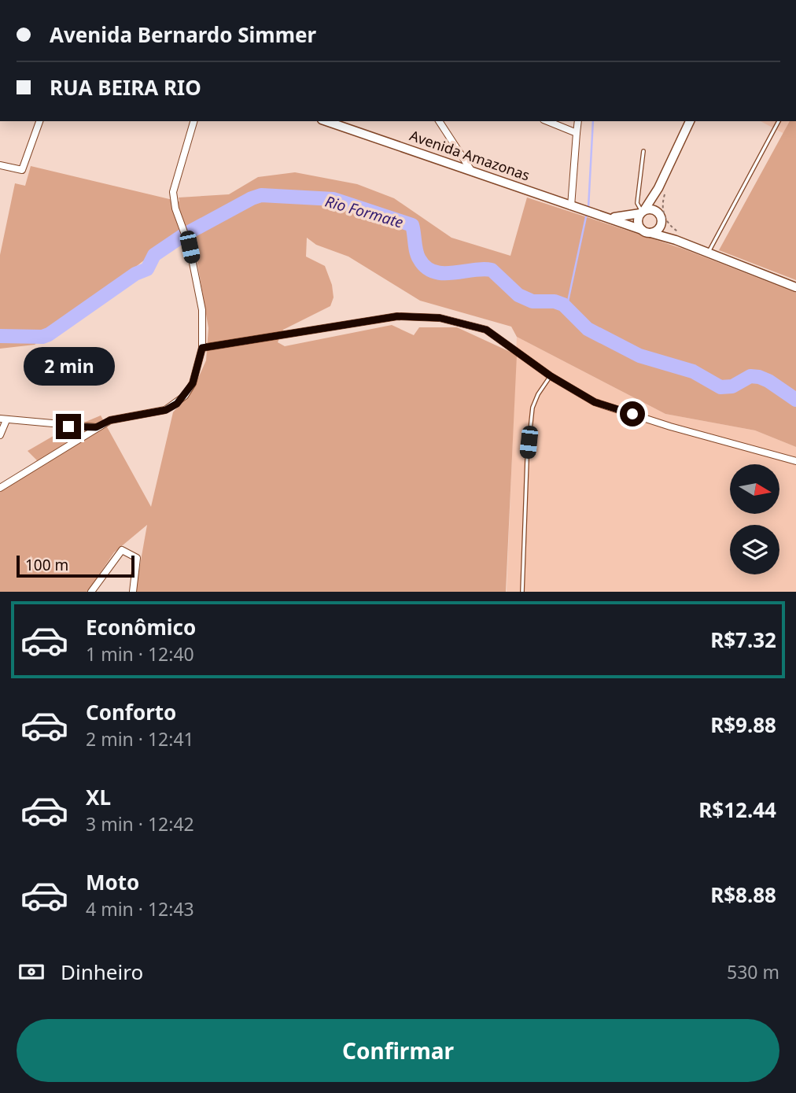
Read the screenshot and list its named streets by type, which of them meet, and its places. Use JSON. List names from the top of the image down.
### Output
{
  "streets": {
    "street": ["Avenida Amazonas"]
  },
  "water": ["Rio Formate"],
  "scale_bar": "100 m",
  "north": "right",
  "page": {
    "banner": ["Avenida Bernardo Simmer", "RUA BEIRA RIO"],
    "bubble": "2 min",
    "scale": "100 m",
    "list": [
      {
        "name": "Econômico",
        "note": "1 min · 12:40",
        "value": "R$7.32"
      },
      {
        "name": "Conforto",
        "note": "2 min · 12:41",
        "value": "R$9.88"
      },
      {
        "name": "XL",
        "note": "3 min · 12:42",
        "value": "R$12.44"
      },
      {
        "name": "Moto",
        "note": "4 min · 12:43",
        "value": "R$8.88"
      }
    ],
    "pay": ["Dinheiro", "530 m"],
    "buttons": "Confirmar"
  }
}
